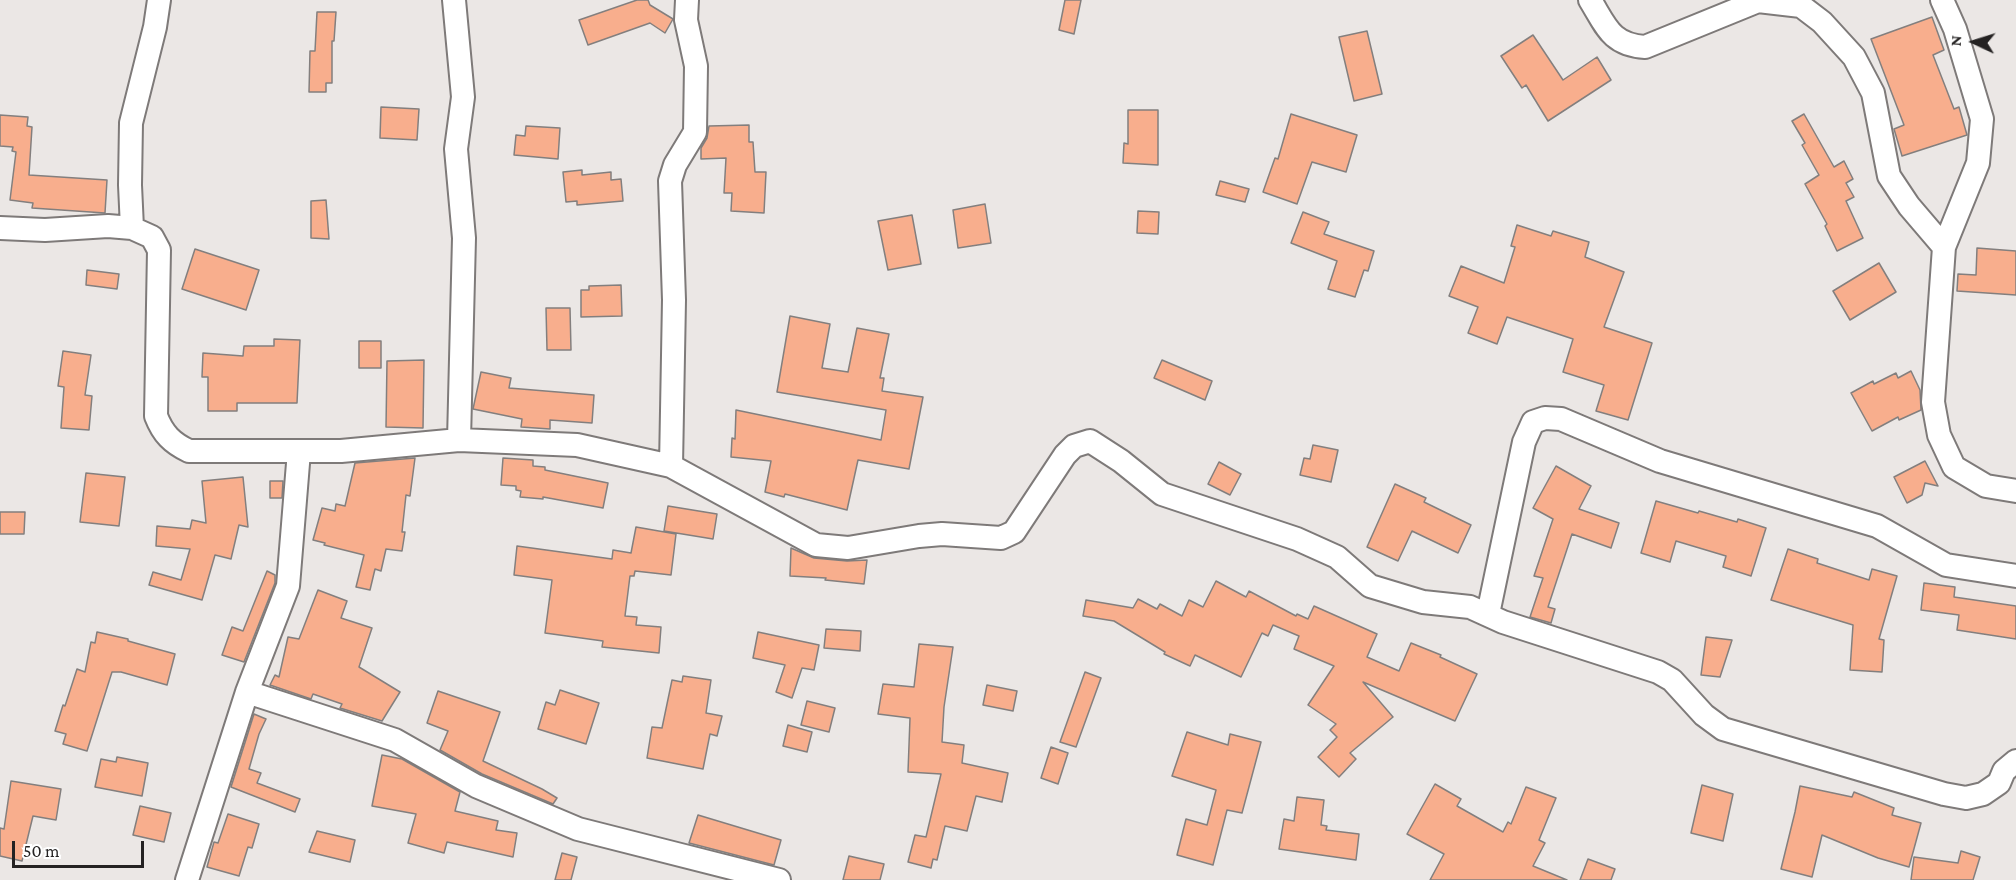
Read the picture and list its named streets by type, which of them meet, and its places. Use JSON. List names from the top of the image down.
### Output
{
  "scale_bar": "50 m",
  "north": "left"
}
